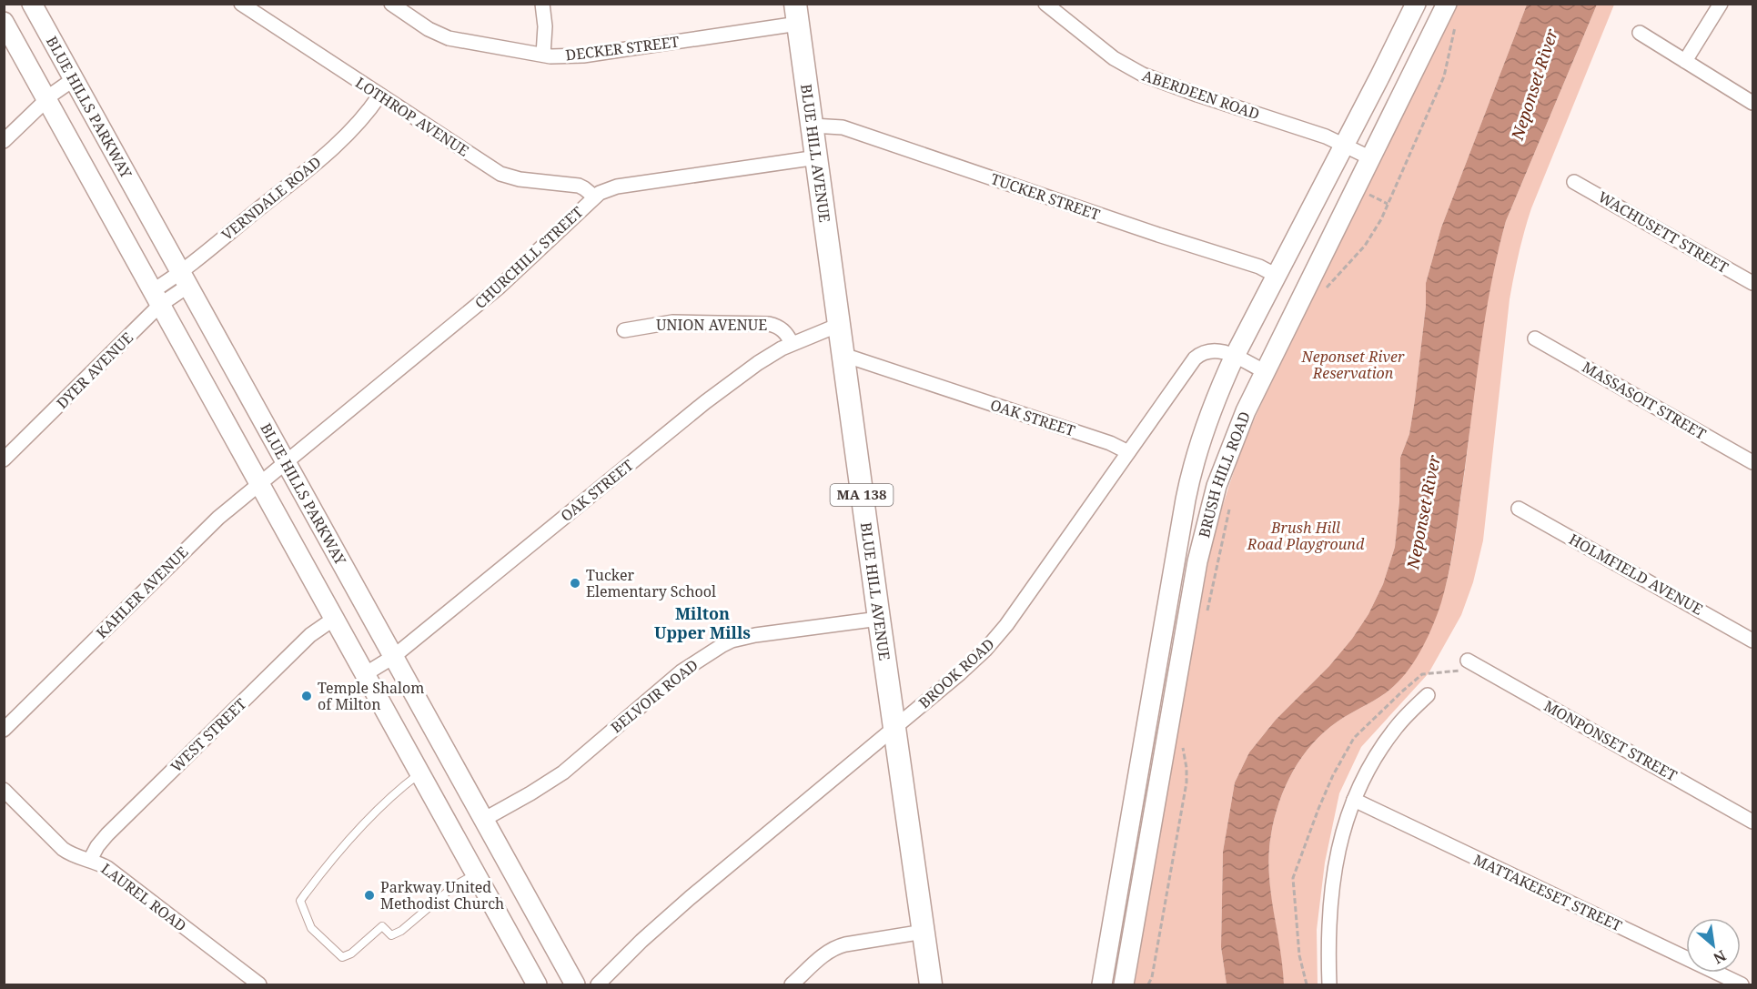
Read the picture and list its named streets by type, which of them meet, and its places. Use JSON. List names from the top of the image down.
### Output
{
  "streets": {
    "highway": ["BLUE HILL AVENUE", "MA 138"],
    "main road": ["BLUE HILLS PARKWAY", "BRUSH HILL ROAD"],
    "street": [
      "DECKER STREET",
      "ABERDEEN ROAD",
      "LOTHROP AVENUE",
      "TUCKER STREET",
      "VERNDALE ROAD",
      "WACHUSETT STREET",
      "CHURCHILL STREET",
      "UNION AVENUE",
      "DYER AVENUE",
      "MASSASOIT STREET",
      "OAK STREET",
      "HOLMFIELD AVENUE",
      "KAHLER AVENUE",
      "BROOK ROAD",
      "BELVOIR ROAD",
      "WEST STREET",
      "MONPONSET STREET",
      "MATTAKEESET STREET",
      "LAUREL ROAD"
    ]
  },
  "crossings": [
    ["DECKER STREET", "BLUE HILL AVENUE"],
    ["ABERDEEN ROAD", "BRUSH HILL ROAD"],
    ["BLUE HILLS PARKWAY", "VERNDALE ROAD"],
    ["BLUE HILLS PARKWAY", "CHURCHILL STREET"],
    ["BLUE HILLS PARKWAY", "OAK STREET"],
    ["BLUE HILLS PARKWAY", "KAHLER AVENUE"],
    ["BLUE HILLS PARKWAY", "BELVOIR ROAD"],
    ["LOTHROP AVENUE", "VERNDALE ROAD"],
    ["LOTHROP AVENUE", "CHURCHILL STREET"],
    ["BLUE HILL AVENUE", "TUCKER STREET"],
    ["BLUE HILL AVENUE", "CHURCHILL STREET"],
    ["BLUE HILL AVENUE", "OAK STREET"],
    ["BLUE HILL AVENUE", "BROOK ROAD"],
    ["BLUE HILL AVENUE", "BELVOIR ROAD"],
    ["TUCKER STREET", "BRUSH HILL ROAD"],
    ["VERNDALE ROAD", "DYER AVENUE"],
    ["CHURCHILL STREET", "KAHLER AVENUE"],
    ["UNION AVENUE", "OAK STREET"],
    ["OAK STREET", "BROOK ROAD"],
    ["BRUSH HILL ROAD", "BROOK ROAD"],
    ["WEST STREET", "LAUREL ROAD"]
  ],
  "districts": ["Milton Upper Mills"],
  "water": ["Neponset River"],
  "parks": ["Neponset River Reservation", "Brush Hill Road Playground"],
  "places": ["Tucker Elementary School", "Temple Shalom of Milton", "Parkway United Methodist Church"],
  "north": "bottom right"
}
